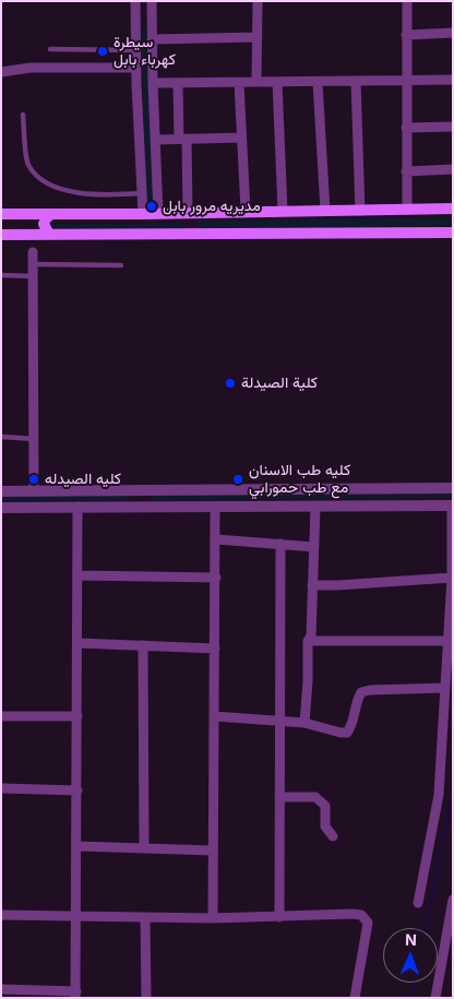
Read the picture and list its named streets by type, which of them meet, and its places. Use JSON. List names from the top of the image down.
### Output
{
  "places": [
    "سيطرة كهرباء بابل",
    "مديريه مرور بابل",
    "كلية الصيدلة",
    "كليه الصيدله",
    "كليه طب الاسنان مع طب حمورابي"
  ],
  "north": "top"
}
